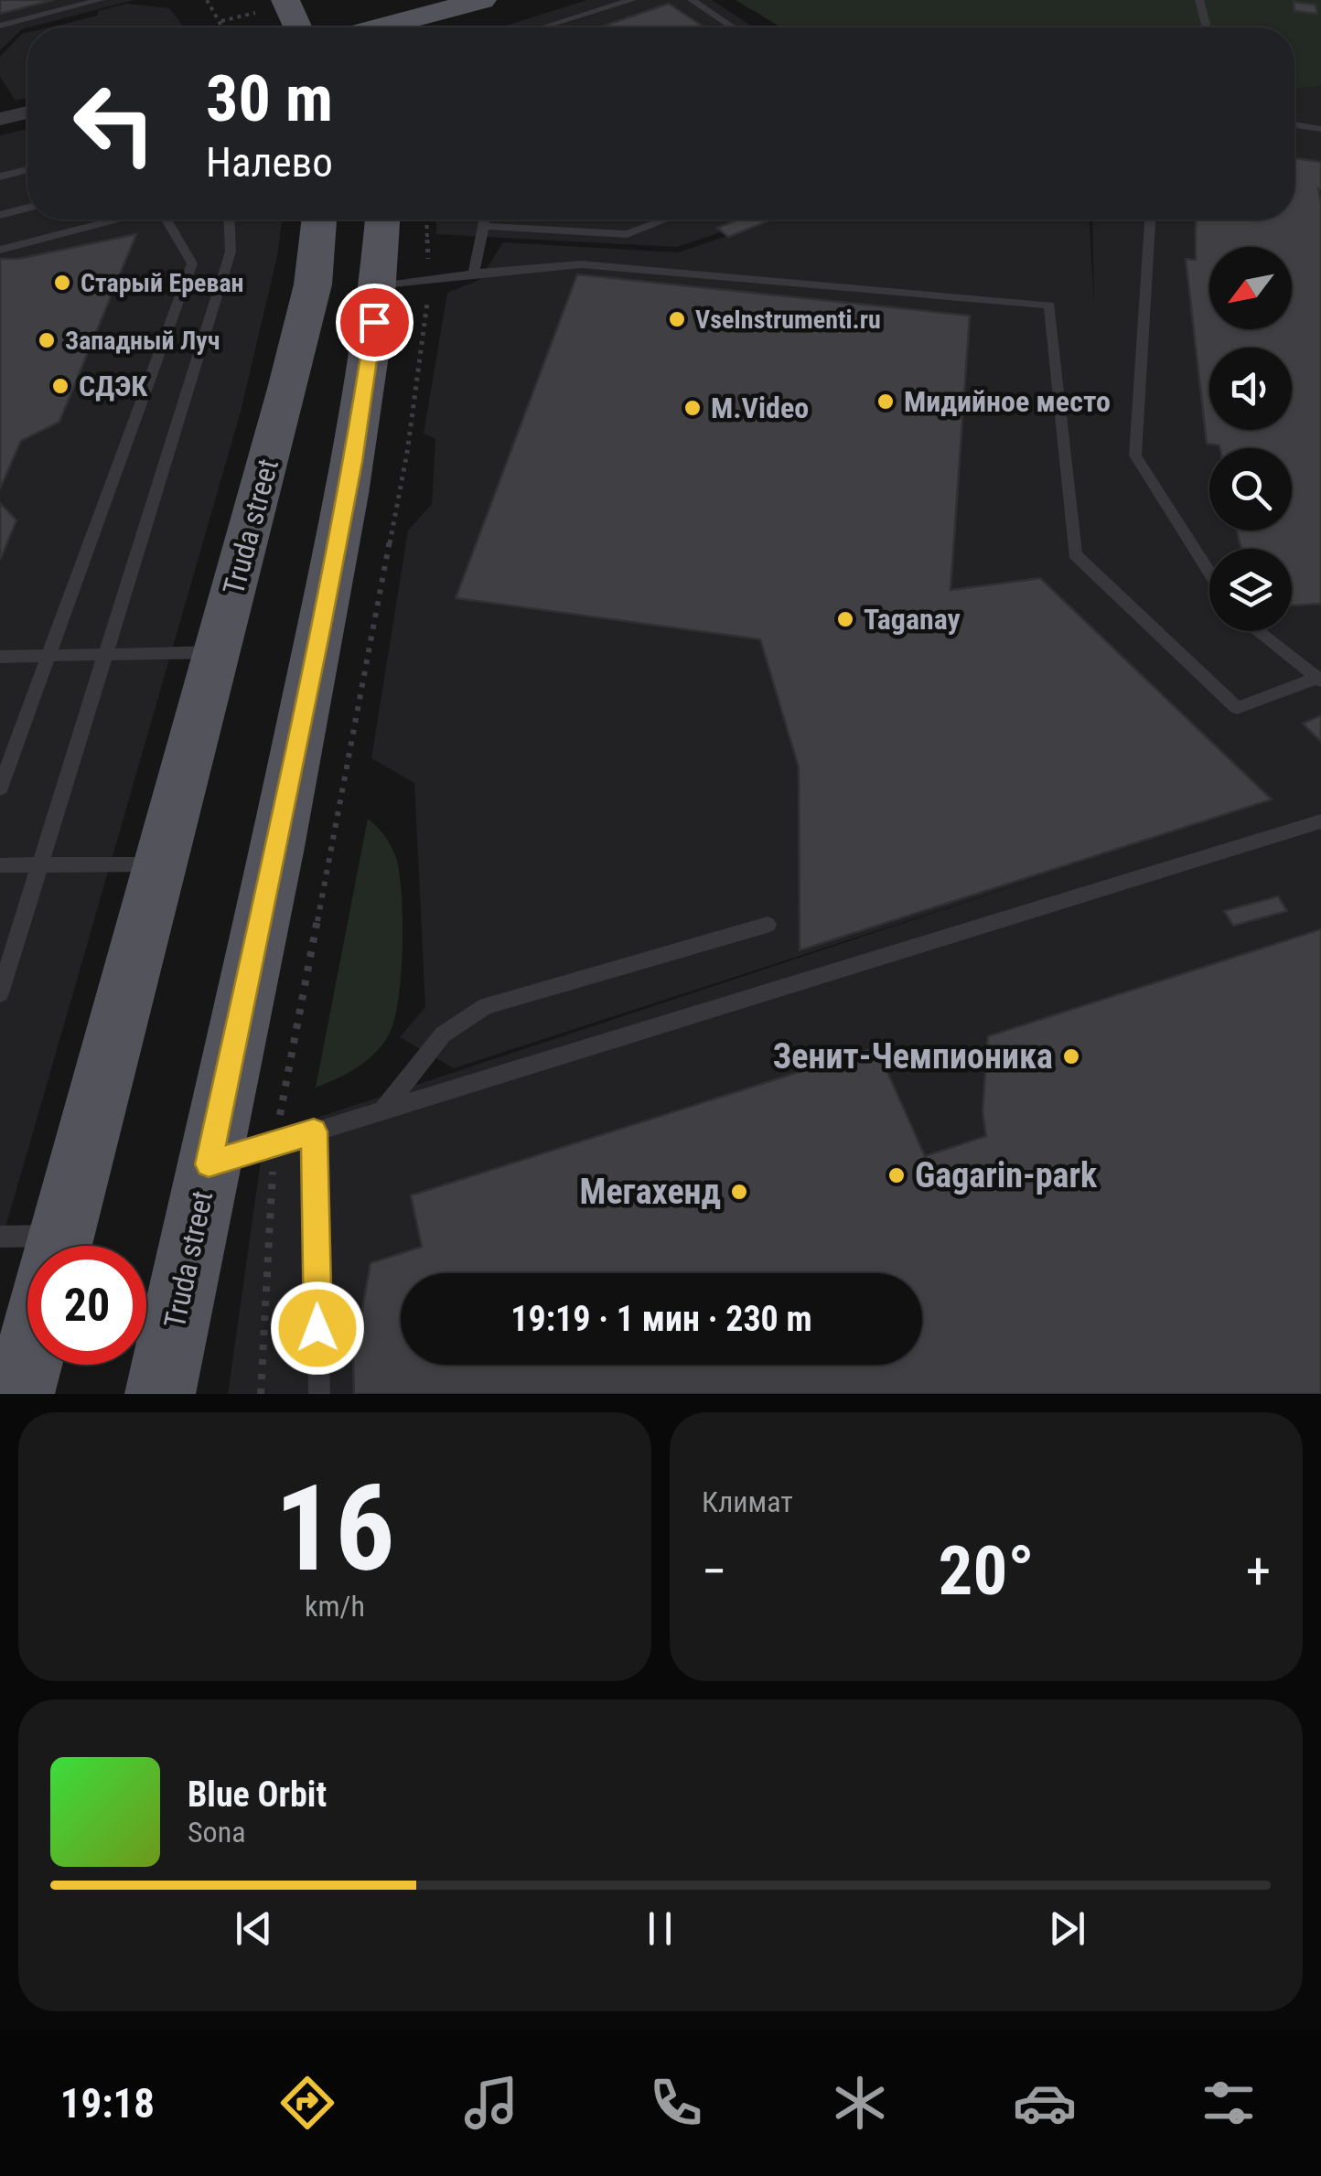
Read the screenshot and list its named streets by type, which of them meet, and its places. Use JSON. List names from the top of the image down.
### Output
{
  "streets": {
    "main road": ["Truda street"]
  },
  "places": [
    "Старый Ереван",
    "VseInstrumenti.ru",
    "Западный Луч",
    "СДЭК",
    "Мидийное место",
    "M.Video",
    "Taganay",
    "Зенит-Чемпионика",
    "Gagarin-park",
    "Мегахенд"
  ],
  "north": "bottom left",
  "page": {
    "turn": ["30 m", "Налево"],
    "limit": "20",
    "trip": "19:19 · 1 мин · 230 m",
    "tile": [
      ["16", "km/h"],
      "Климат"
    ],
    "heat": ["−", "20°", "+"],
    "song": ["Blue Orbit", "Sona"],
    "tabs": "19:18"
  }
}
